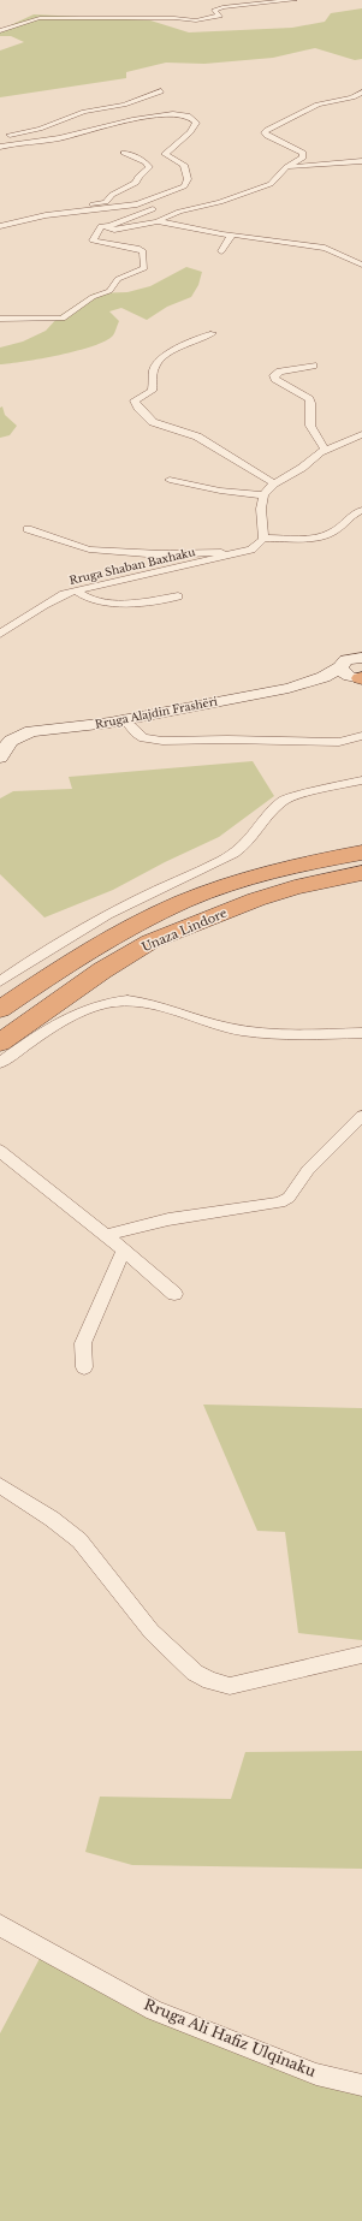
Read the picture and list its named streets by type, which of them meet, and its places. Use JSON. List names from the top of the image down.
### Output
{
  "streets": {
    "highway": ["Unaza Lindore"],
    "main road": ["Rruga Alajdin Frashëri"],
    "street": ["Rruga Shaban Baxhaku", "Rruga Ali Hafiz Ulqinaku"]
  }
}
